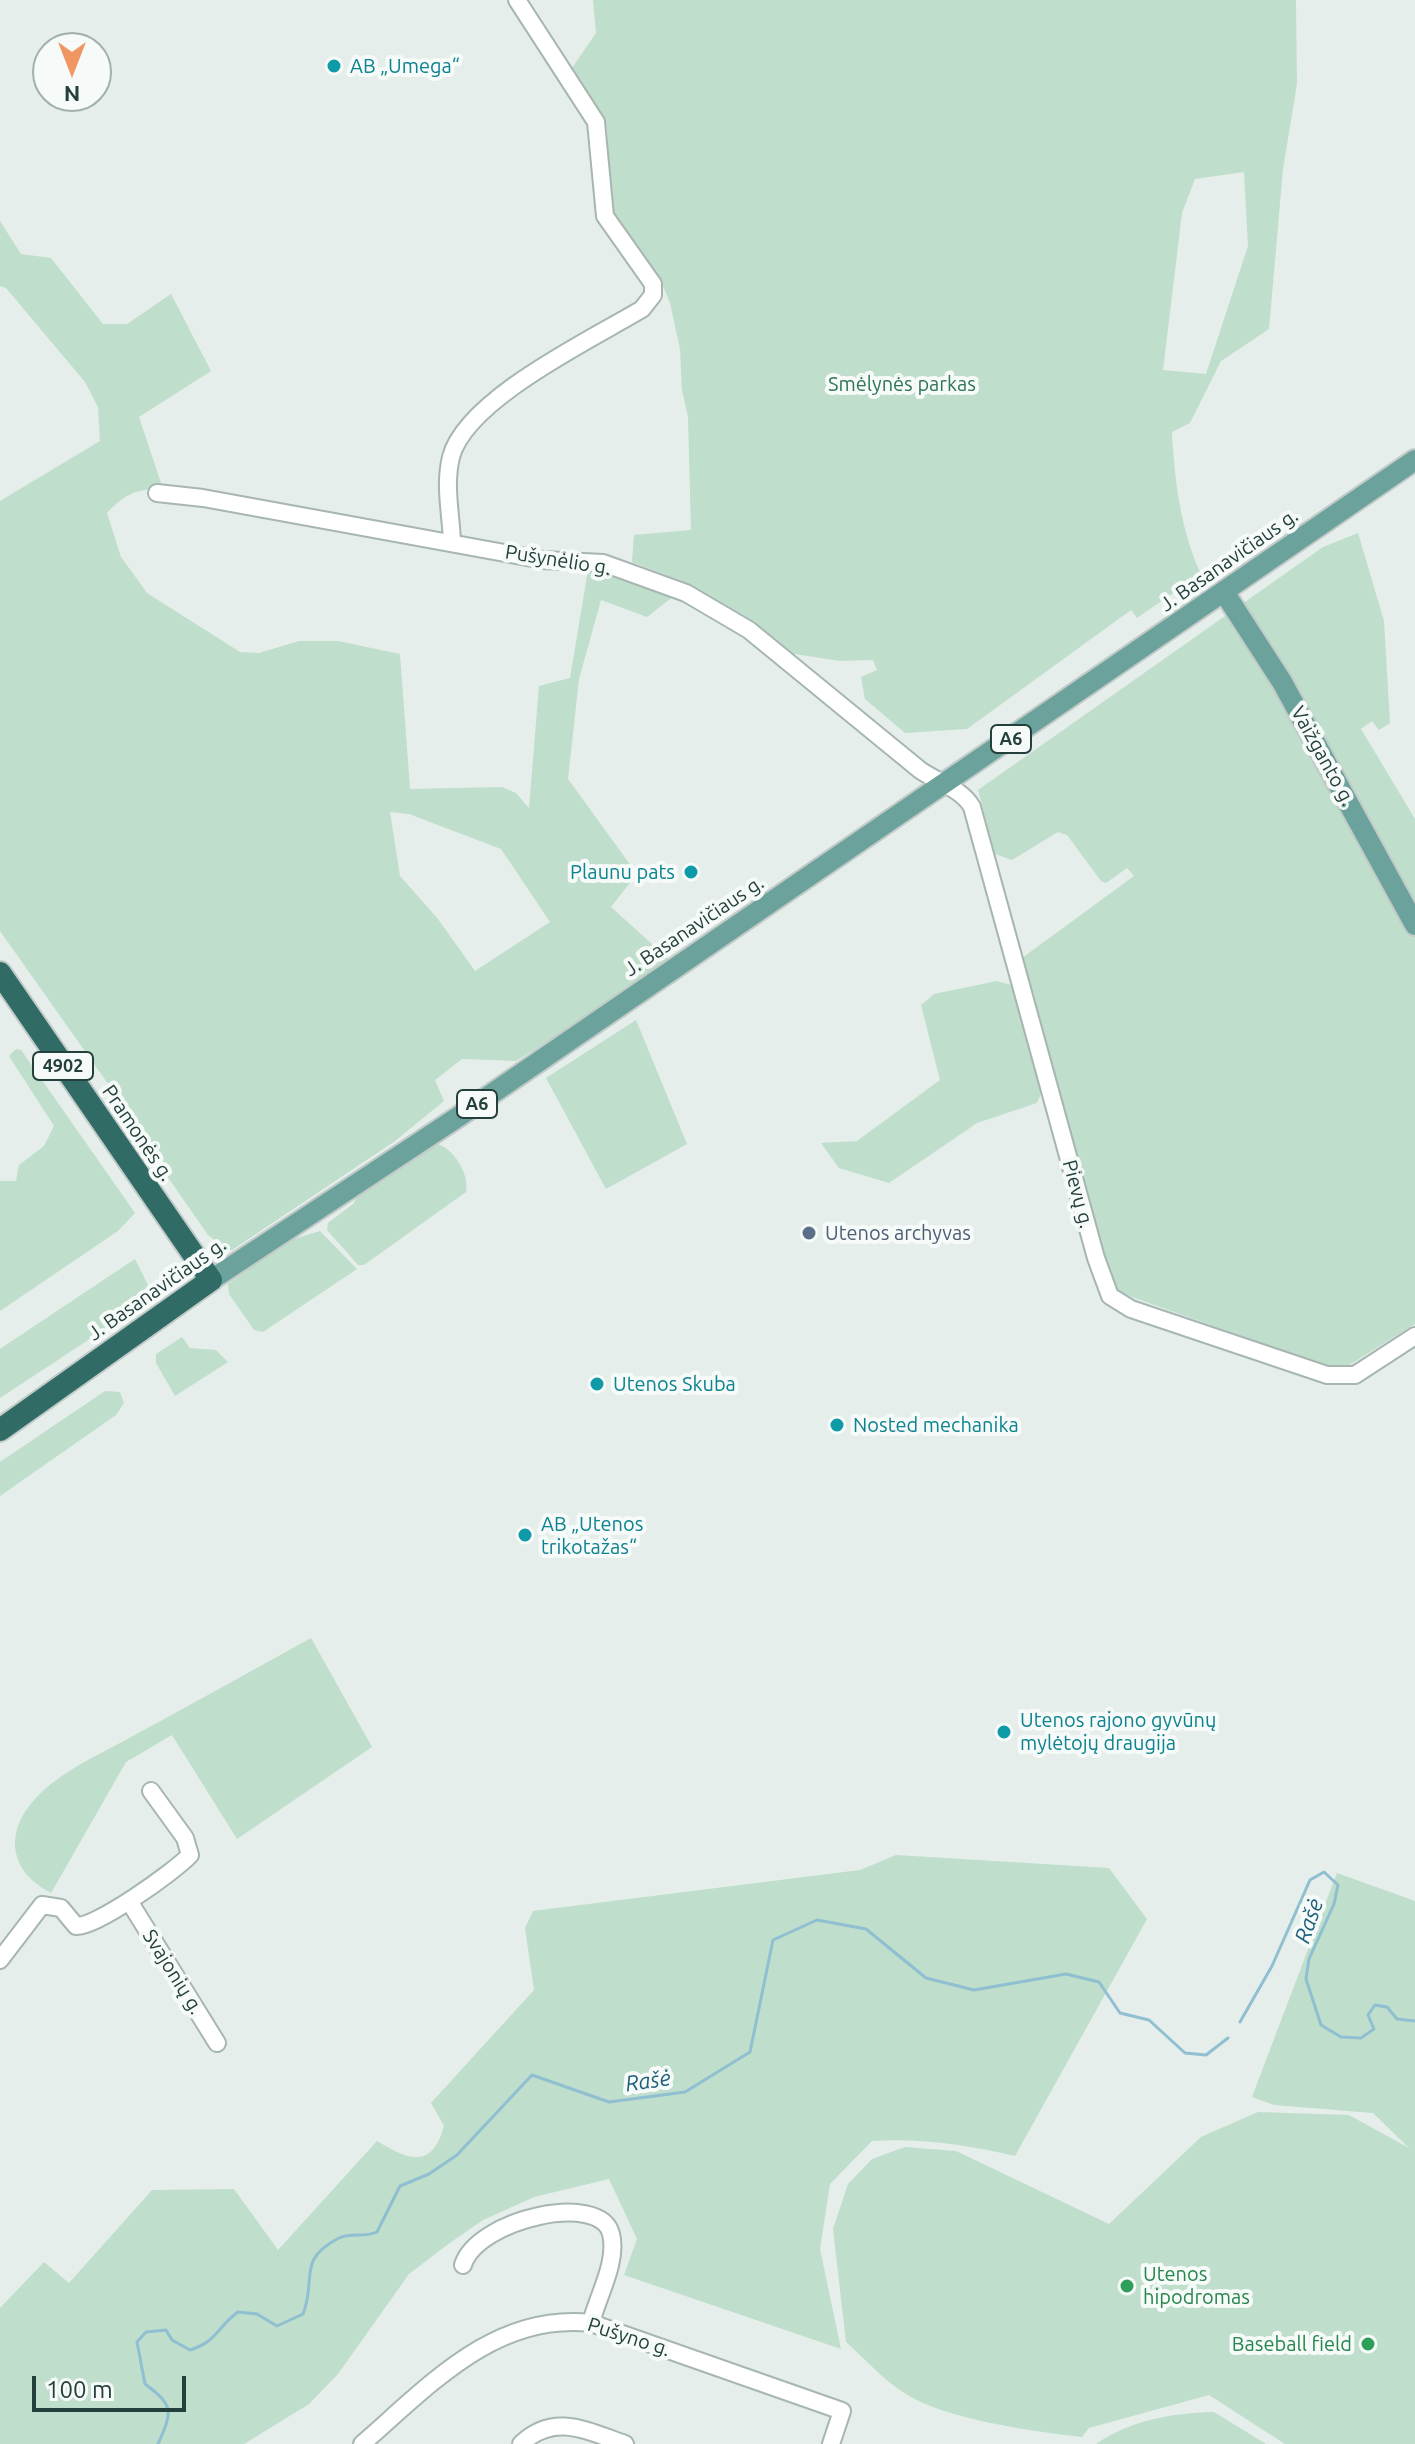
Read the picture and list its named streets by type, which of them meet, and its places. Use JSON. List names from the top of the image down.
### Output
{
  "streets": {
    "highway": [
      "J. Basanavičiaus g.",
      "A6",
      "4902",
      "Pramonės g."
    ],
    "main road": ["Vaižganto g."],
    "street": [
      "Pušynėlio g.",
      "Pievų g.",
      "Svajonių g.",
      "Pušyno g."
    ]
  },
  "crossings": [
    ["Pušynėlio g.", "J. Basanavičiaus g."],
    ["Pušynėlio g.", "Pievų g."],
    ["J. Basanavičiaus g.", "Vaižganto g."],
    ["J. Basanavičiaus g.", "Pramonės g."],
    ["J. Basanavičiaus g.", "Pievų g."]
  ],
  "water": ["Rašė"],
  "parks": ["Smėlynės parkas"],
  "places": [
    "AB „Umega“",
    "Plaunu pats",
    "Utenos archyvas",
    "Utenos Skuba",
    "Nosted mechanika",
    "AB „Utenos trikotažas“",
    "Utenos rajono gyvūnų mylėtojų draugija",
    "Utenos hipodromas",
    "Baseball field"
  ],
  "scale_bar": "100 m",
  "north": "bottom"
}
